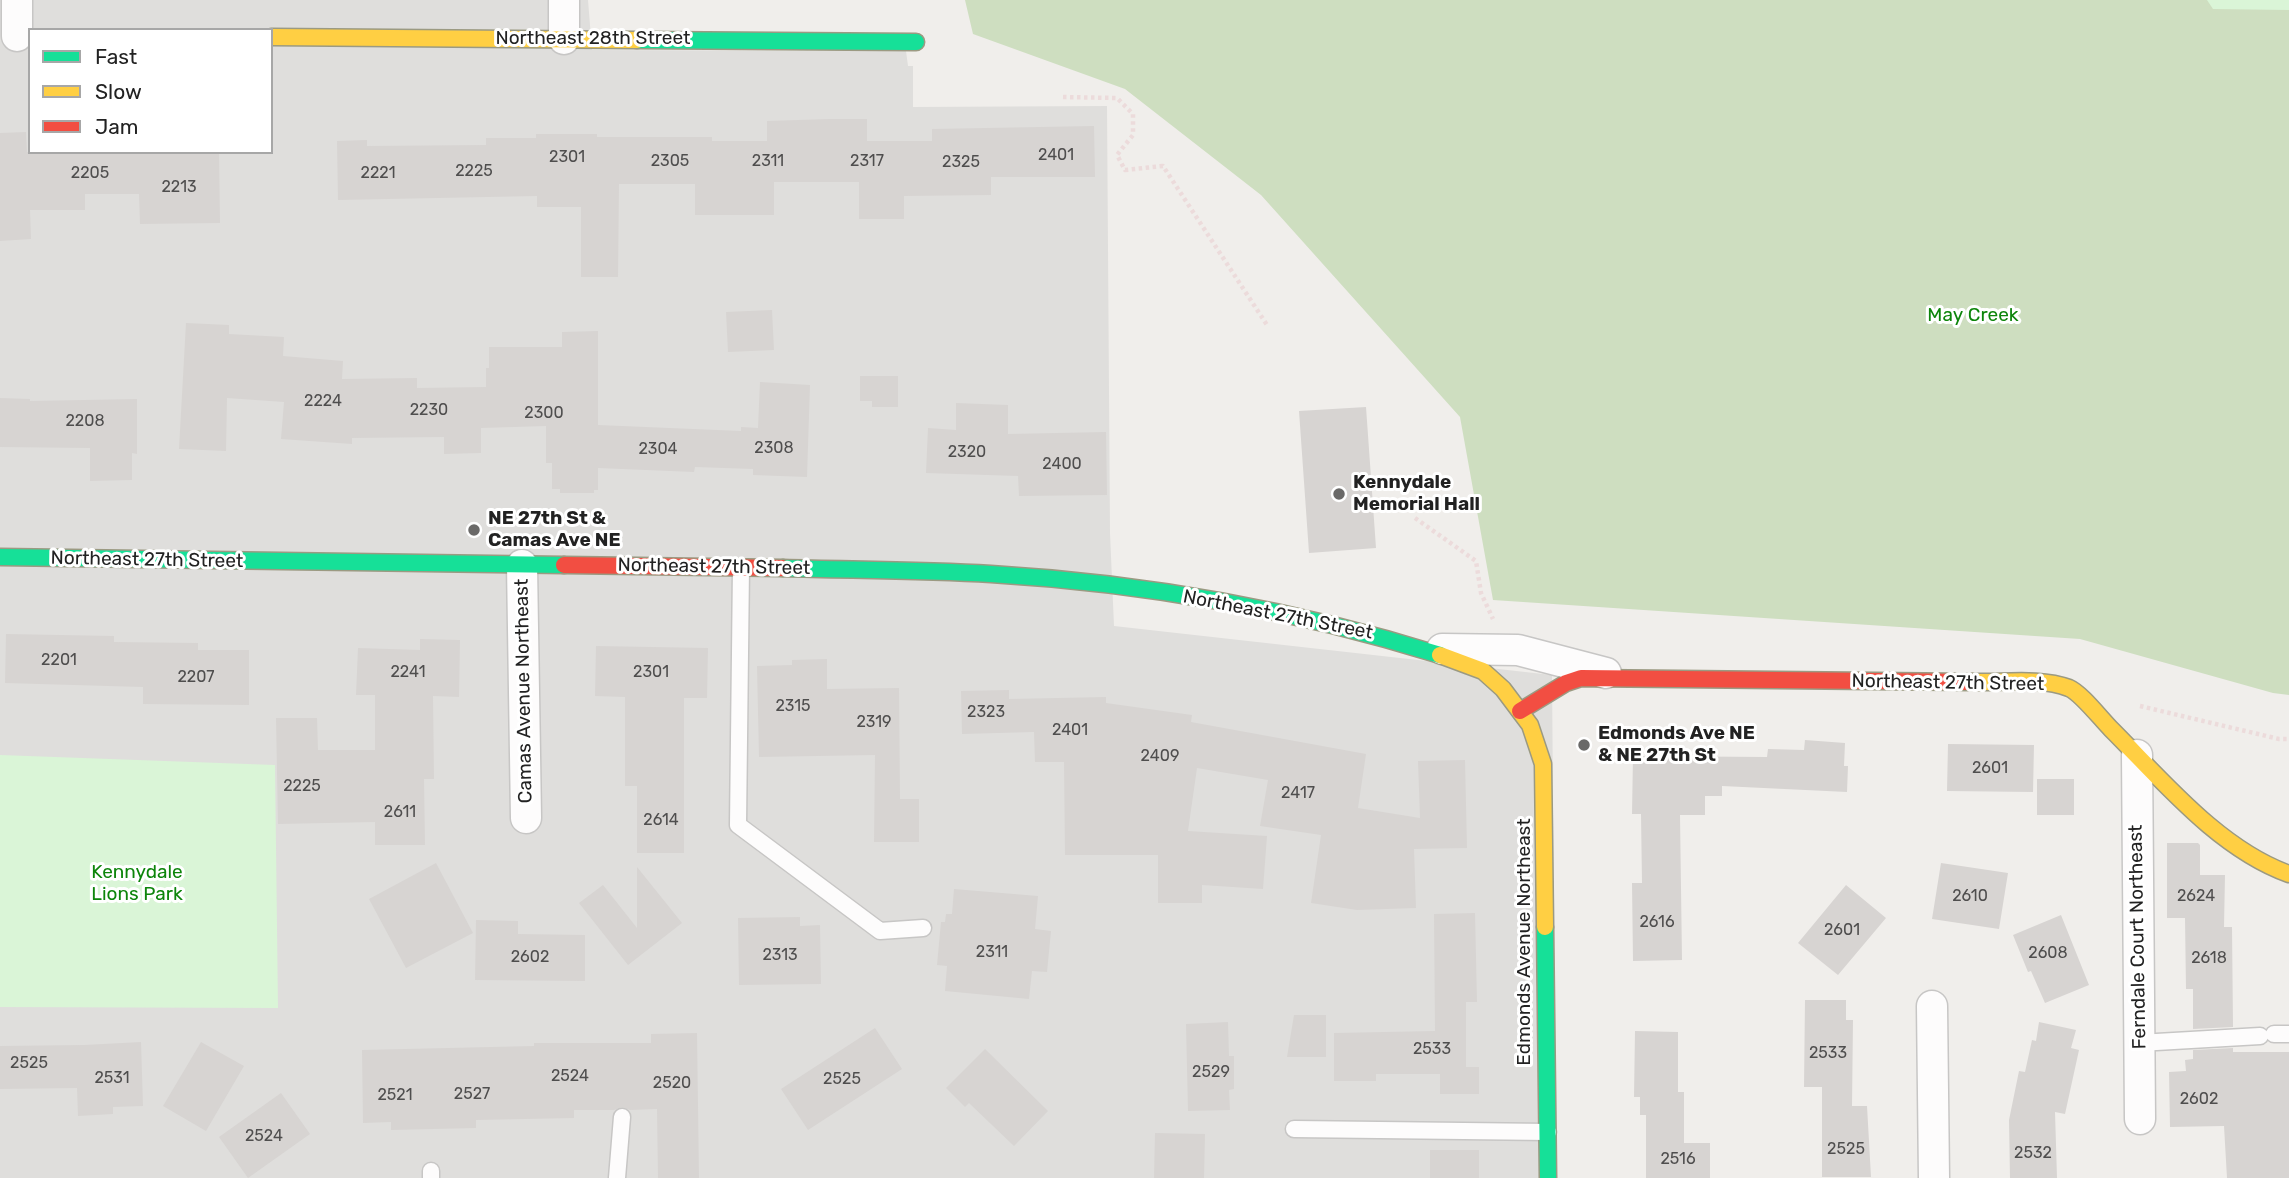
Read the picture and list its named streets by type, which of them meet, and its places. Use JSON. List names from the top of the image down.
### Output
{
  "streets": {
    "street": [
      "Northeast 28th Street",
      "Northeast 27th Street",
      "Camas Avenue Northeast",
      "Ferndale Court Northeast",
      "Edmonds Avenue Northeast"
    ]
  },
  "crossings": [
    ["Northeast 27th Street", "Camas Avenue Northeast"],
    ["Northeast 27th Street", "Ferndale Court Northeast"],
    ["Northeast 27th Street", "Edmonds Avenue Northeast"]
  ],
  "parks": ["May Creek", "Kennydale Lions Park"],
  "places": ["Kennydale Memorial Hall", "NE 27th St & Camas Ave NE", "Edmonds Ave NE & NE 27th St"],
  "house_numbers": [
    "2401",
    "2301",
    "2305",
    "2311",
    "2317",
    "2325",
    "2225",
    "2205",
    "2221",
    "2213",
    "2224",
    "2230",
    "2300",
    "2208",
    "2308",
    "2304",
    "2320",
    "2400",
    "2201",
    "2241",
    "2301",
    "2207",
    "2315",
    "2323",
    "2319",
    "2401",
    "2409",
    "2601",
    "2225",
    "2417",
    "2611",
    "2614",
    "2610",
    "2624",
    "2616",
    "2601",
    "2311",
    "2608",
    "2313",
    "2602",
    "2618",
    "2533",
    "2533",
    "2525",
    "2529",
    "2524",
    "2531",
    "2525",
    "2520",
    "2527",
    "2521",
    "2602",
    "2524",
    "2525",
    "2532",
    "2516"
  ],
  "legend": ["Fast", "Slow", "Jam"]
}
